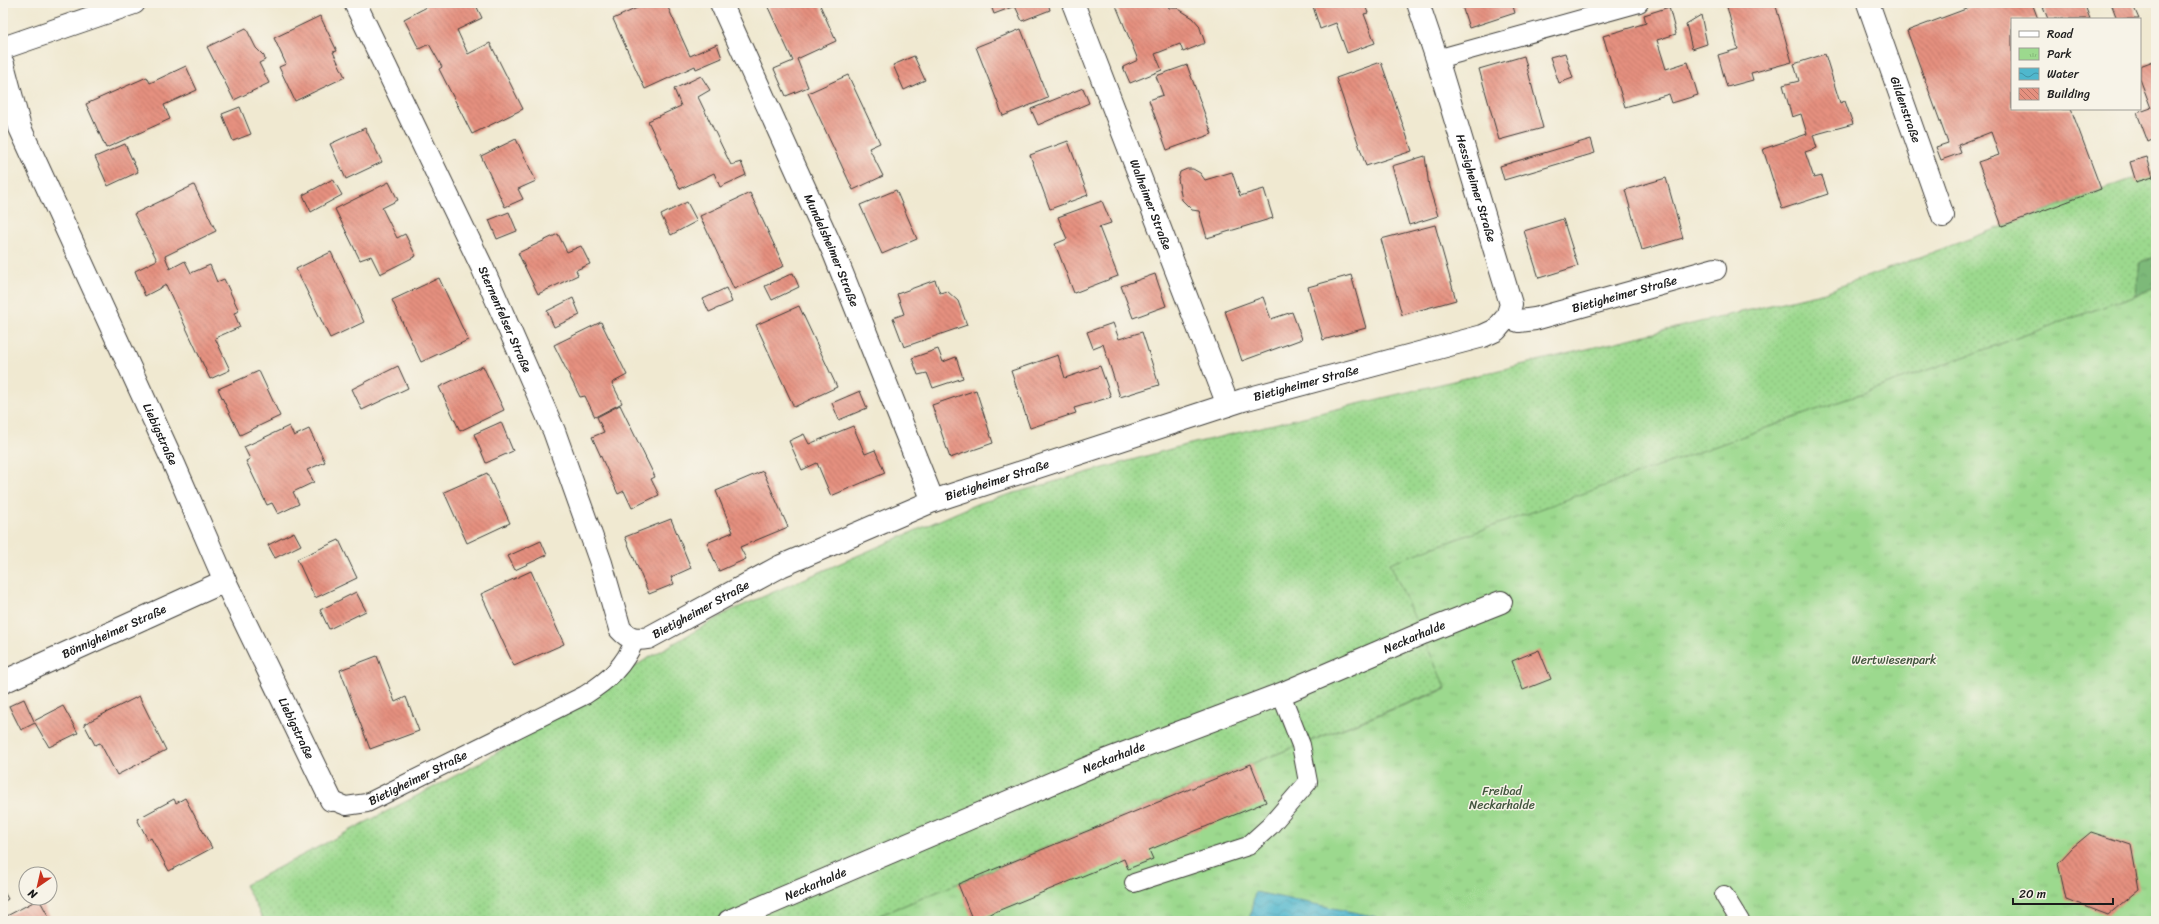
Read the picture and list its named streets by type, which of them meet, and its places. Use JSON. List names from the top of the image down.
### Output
{
  "streets": {
    "street": [
      "Gildenstraße",
      "Hessigheimer Straße",
      "Walheimer Straße",
      "Mundelsheimer Straße",
      "Bietigheimer Straße",
      "Sternenfelser Straße",
      "Liebigstraße",
      "Bönnigheimer Straße",
      "Neckarhalde"
    ]
  },
  "crossings": [
    ["Hessigheimer Straße", "Bietigheimer Straße"],
    ["Walheimer Straße", "Bietigheimer Straße"],
    ["Mundelsheimer Straße", "Bietigheimer Straße"],
    ["Bietigheimer Straße", "Sternenfelser Straße"],
    ["Bietigheimer Straße", "Liebigstraße"],
    ["Liebigstraße", "Bönnigheimer Straße"]
  ],
  "parks": ["Wertwiesenpark", "Freibad Neckarhalde"],
  "legend": [
    "Road",
    "Park",
    "Water",
    "Building"
  ],
  "scale_bar": "20 m",
  "north": "bottom left"
}
